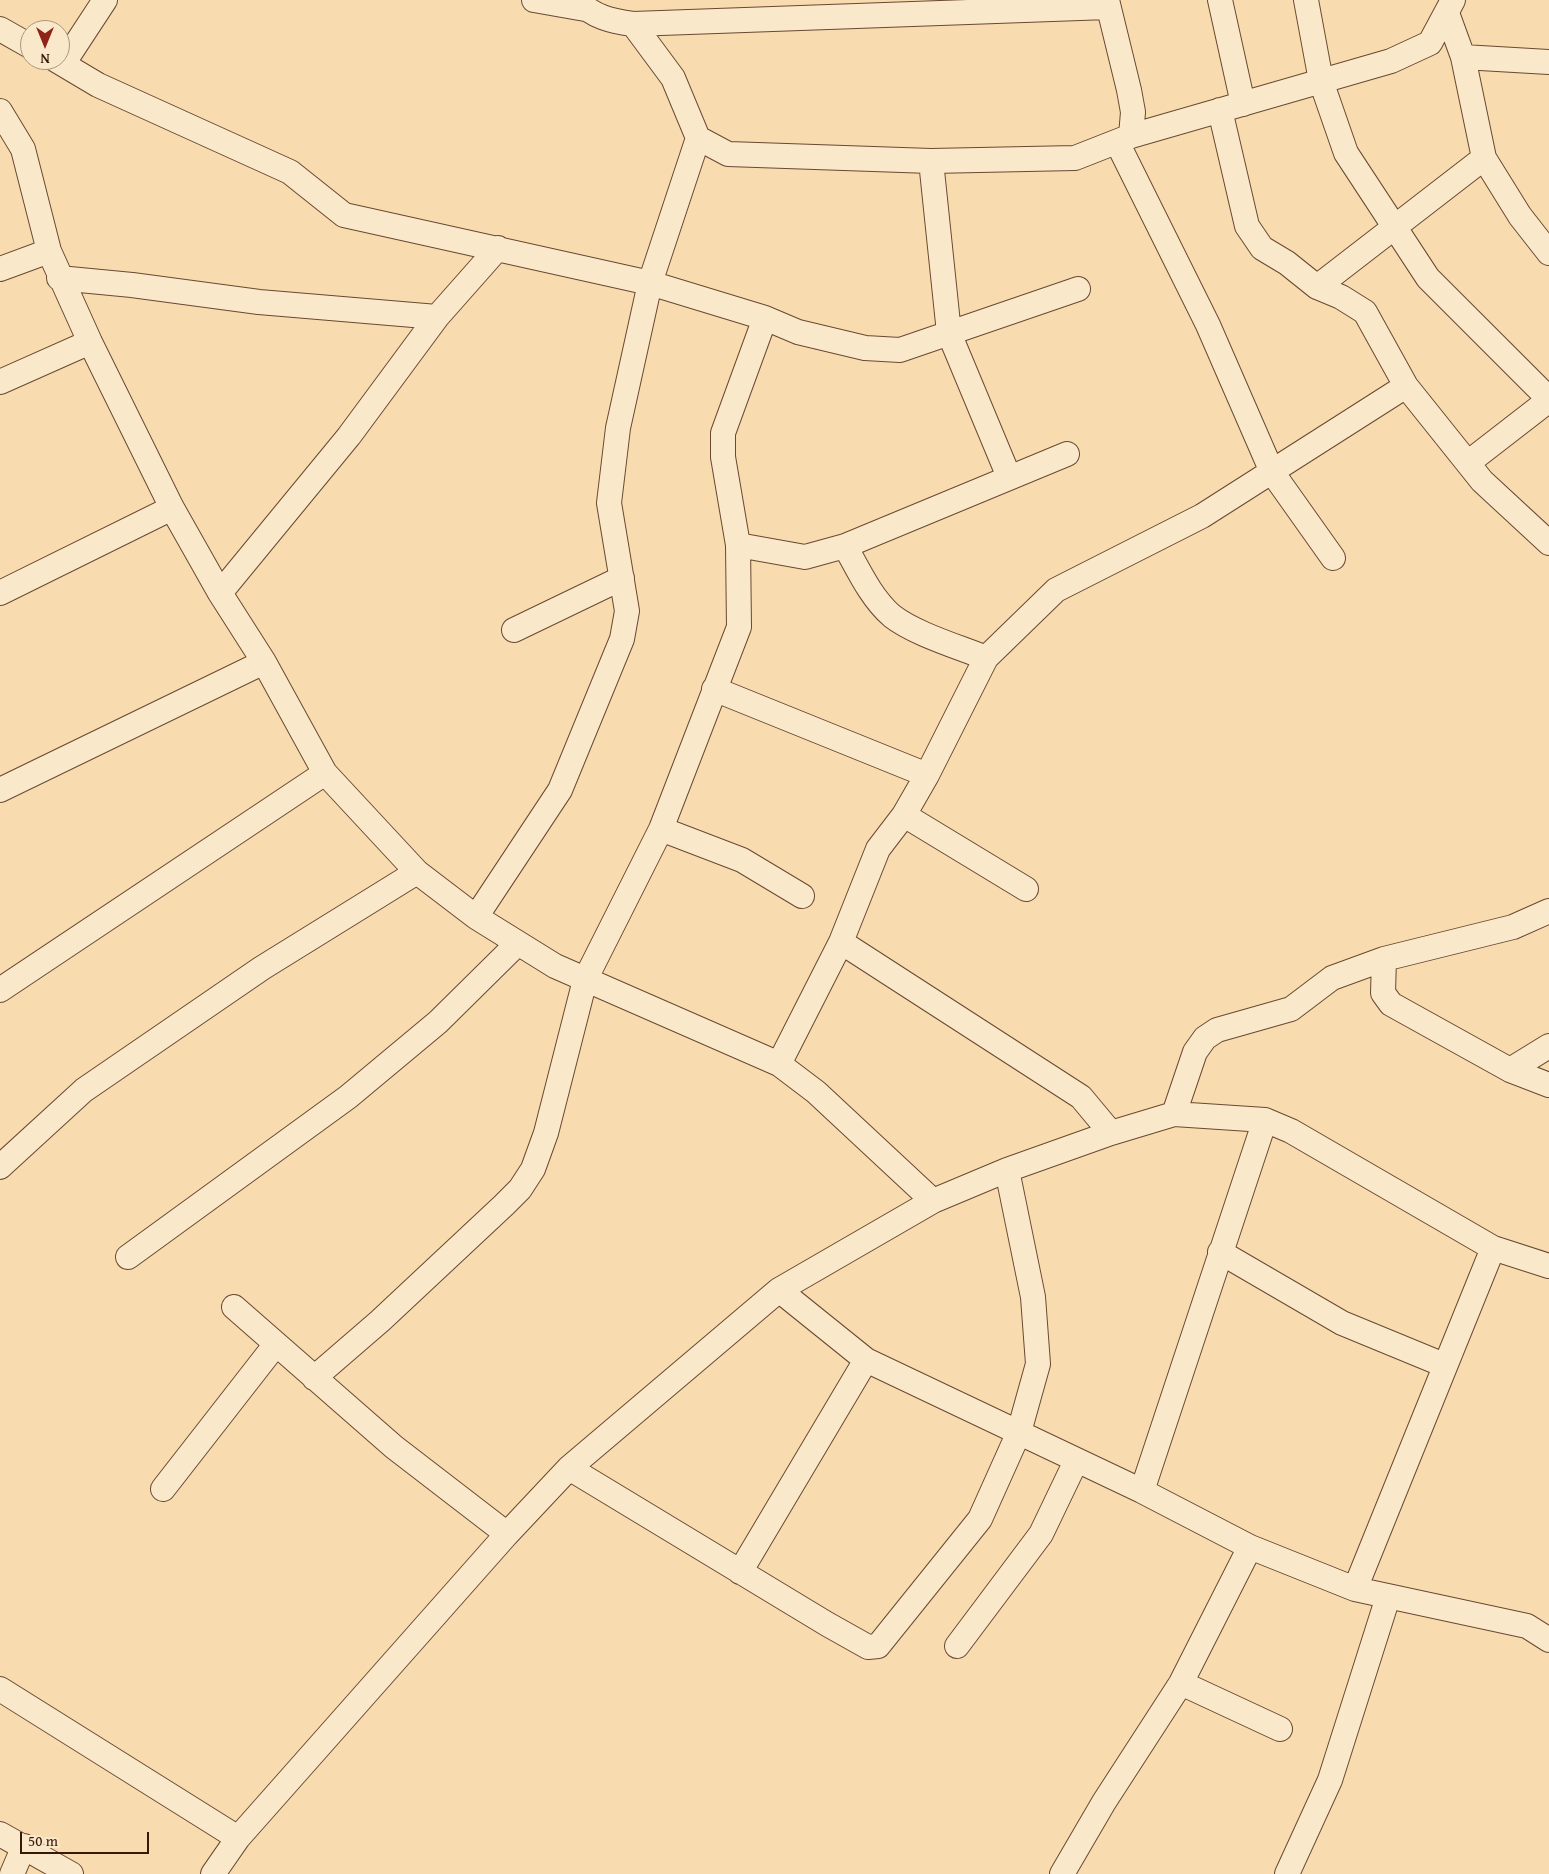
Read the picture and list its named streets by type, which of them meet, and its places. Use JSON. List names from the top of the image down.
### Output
{
  "scale_bar": "50 m",
  "north": "bottom"
}
